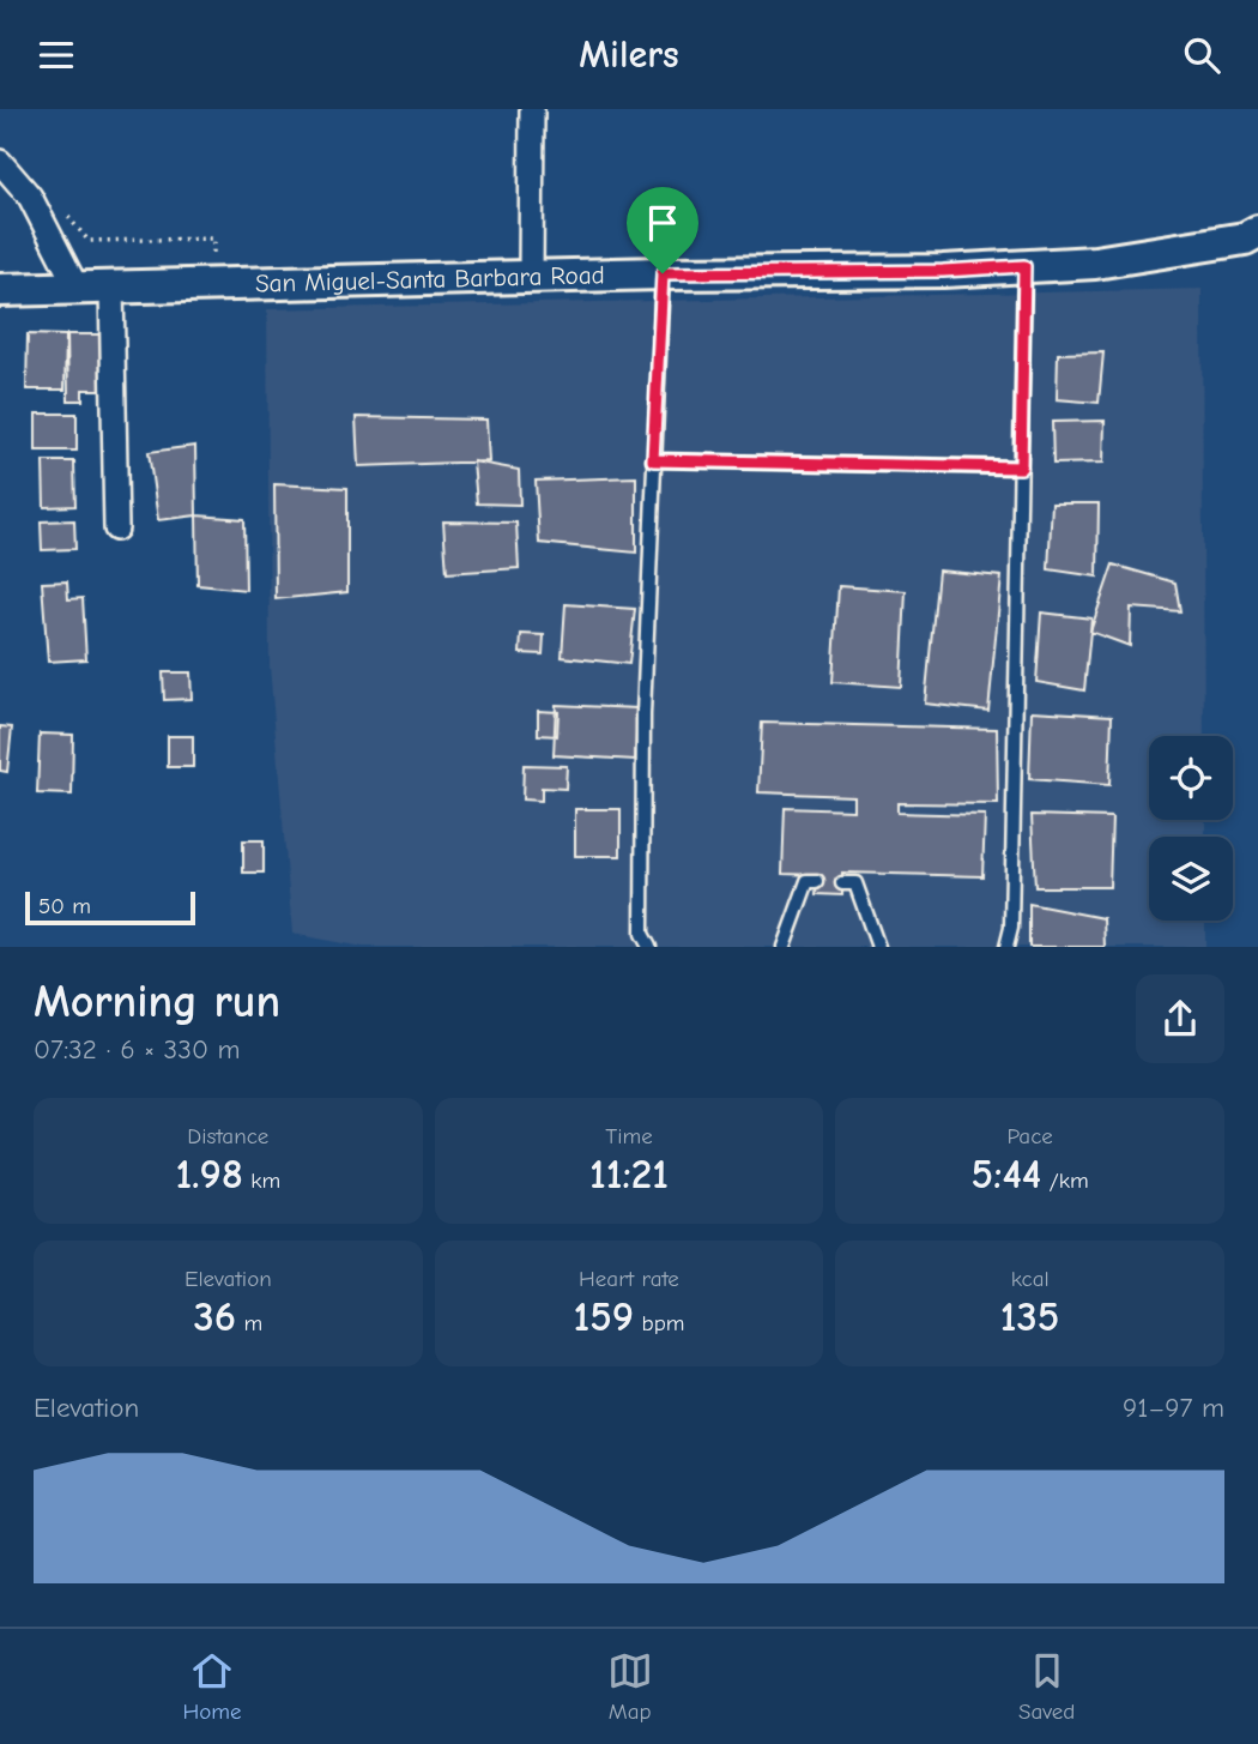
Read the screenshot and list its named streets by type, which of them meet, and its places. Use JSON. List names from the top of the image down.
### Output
{
  "streets": {
    "main road": ["San Miguel-Santa Barbara Road"]
  },
  "scale_bar": "50 m",
  "page": {
    "header": "Milers",
    "scale": "50 m",
    "heading": ["Morning run", "07:32 · 6 × 330 m"],
    "stats": [
      ["Distance", "1.98 km"],
      ["Time", "11:21"],
      ["Pace", "5:44 /km"],
      ["Elevation", "36 m"],
      ["Heart rate", "159 bpm"],
      ["kcal", "135"]
    ],
    "chart": ["Elevation", "91–97 m"],
    "tabs": ["Home", "Map", "Saved"]
  }
}
